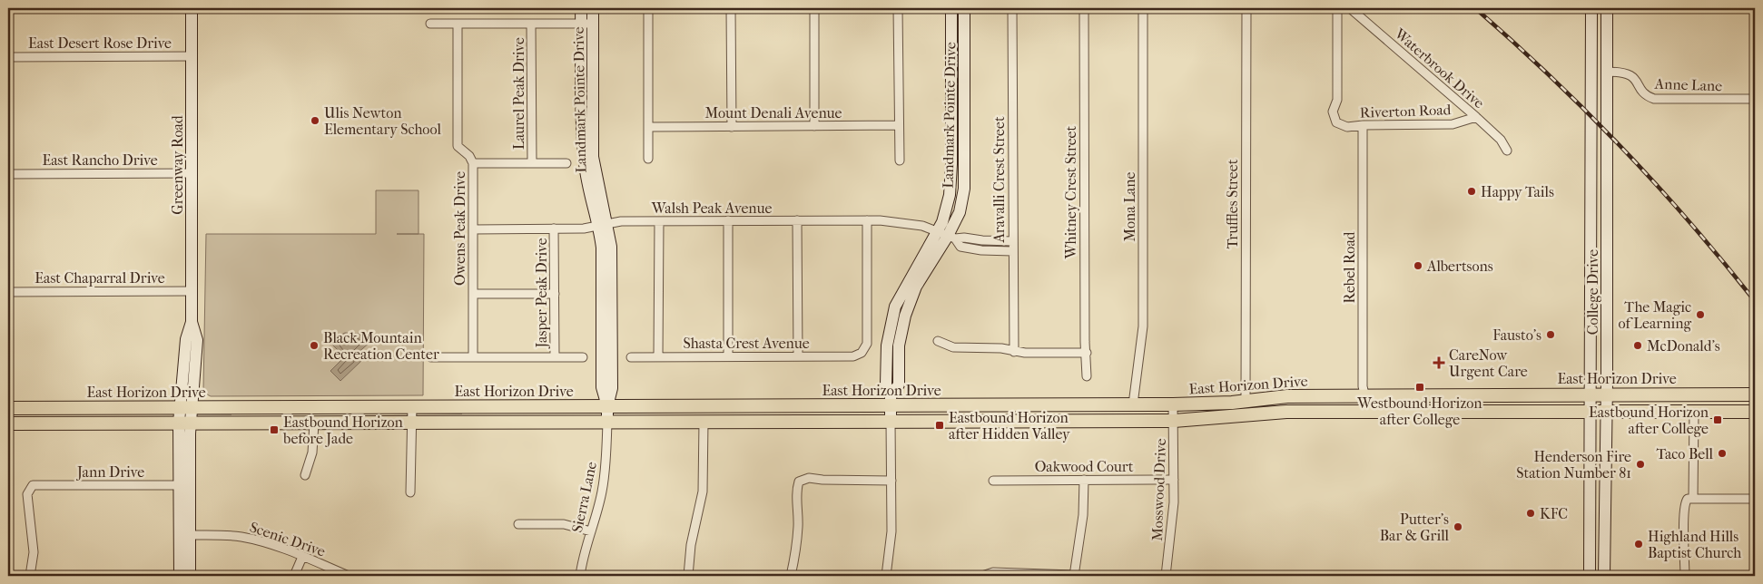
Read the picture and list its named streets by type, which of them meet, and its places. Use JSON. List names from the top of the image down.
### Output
{
  "streets": {
    "main road": [
      "Landmark Pointe Drive",
      "Greenway Road",
      "College Drive",
      "East Horizon Drive"
    ],
    "street": [
      "East Desert Rose Drive",
      "Waterbrook Drive",
      "Anne Lane",
      "Laurel Peak Drive",
      "Riverton Road",
      "Mount Denali Avenue",
      "East Rancho Drive",
      "Aravalli Crest Street",
      "Whitney Crest Street",
      "Truffles Street",
      "Mona Lane",
      "Walsh Peak Avenue",
      "Owens Peak Drive",
      "Rebel Road",
      "East Chaparral Drive",
      "Jasper Peak Drive",
      "Shasta Crest Avenue",
      "Oakwood Court",
      "Jann Drive",
      "Mosswood Drive",
      "Sierra Lane",
      "Scenic Drive"
    ]
  },
  "crossings": [
    ["East Desert Rose Drive", "Greenway Road"],
    ["Waterbrook Drive", "Riverton Road"],
    ["Anne Lane", "College Drive"],
    ["Landmark Pointe Drive", "Walsh Peak Avenue"],
    ["Landmark Pointe Drive", "East Horizon Drive"],
    ["Landmark Pointe Drive", "Sierra Lane"],
    ["Riverton Road", "Rebel Road"],
    ["East Rancho Drive", "Greenway Road"],
    ["Greenway Road", "East Chaparral Drive"],
    ["Greenway Road", "East Horizon Drive"],
    ["Greenway Road", "Jann Drive"],
    ["Greenway Road", "Scenic Drive"],
    ["Truffles Street", "East Horizon Drive"],
    ["Mona Lane", "East Horizon Drive"],
    ["Walsh Peak Avenue", "Owens Peak Drive"],
    ["Walsh Peak Avenue", "Jasper Peak Drive"],
    ["Walsh Peak Avenue", "Shasta Crest Avenue"],
    ["Rebel Road", "East Horizon Drive"],
    ["College Drive", "East Horizon Drive"],
    ["East Horizon Drive", "Mosswood Drive"],
    ["East Horizon Drive", "Sierra Lane"],
    ["Oakwood Court", "Mosswood Drive"]
  ],
  "places": {
    "other": [
      "Ulis Newton Elementary School",
      "Happy Tails",
      "Albertsons",
      "The Magic of Learning",
      "Fausto's",
      "Black Mountain Recreation Center",
      "McDonald's",
      "Taco Bell",
      "Henderson Fire Station Number 81",
      "KFC",
      "Putter's Bar & Grill",
      "Highland Hills Baptist Church"
    ],
    "health": ["CareNow Urgent Care"],
    "transit": [
      "Westbound Horizon after College",
      "Eastbound Horizon after College",
      "Eastbound Horizon after Hidden Valley",
      "Eastbound Horizon before Jade"
    ]
  }
}
